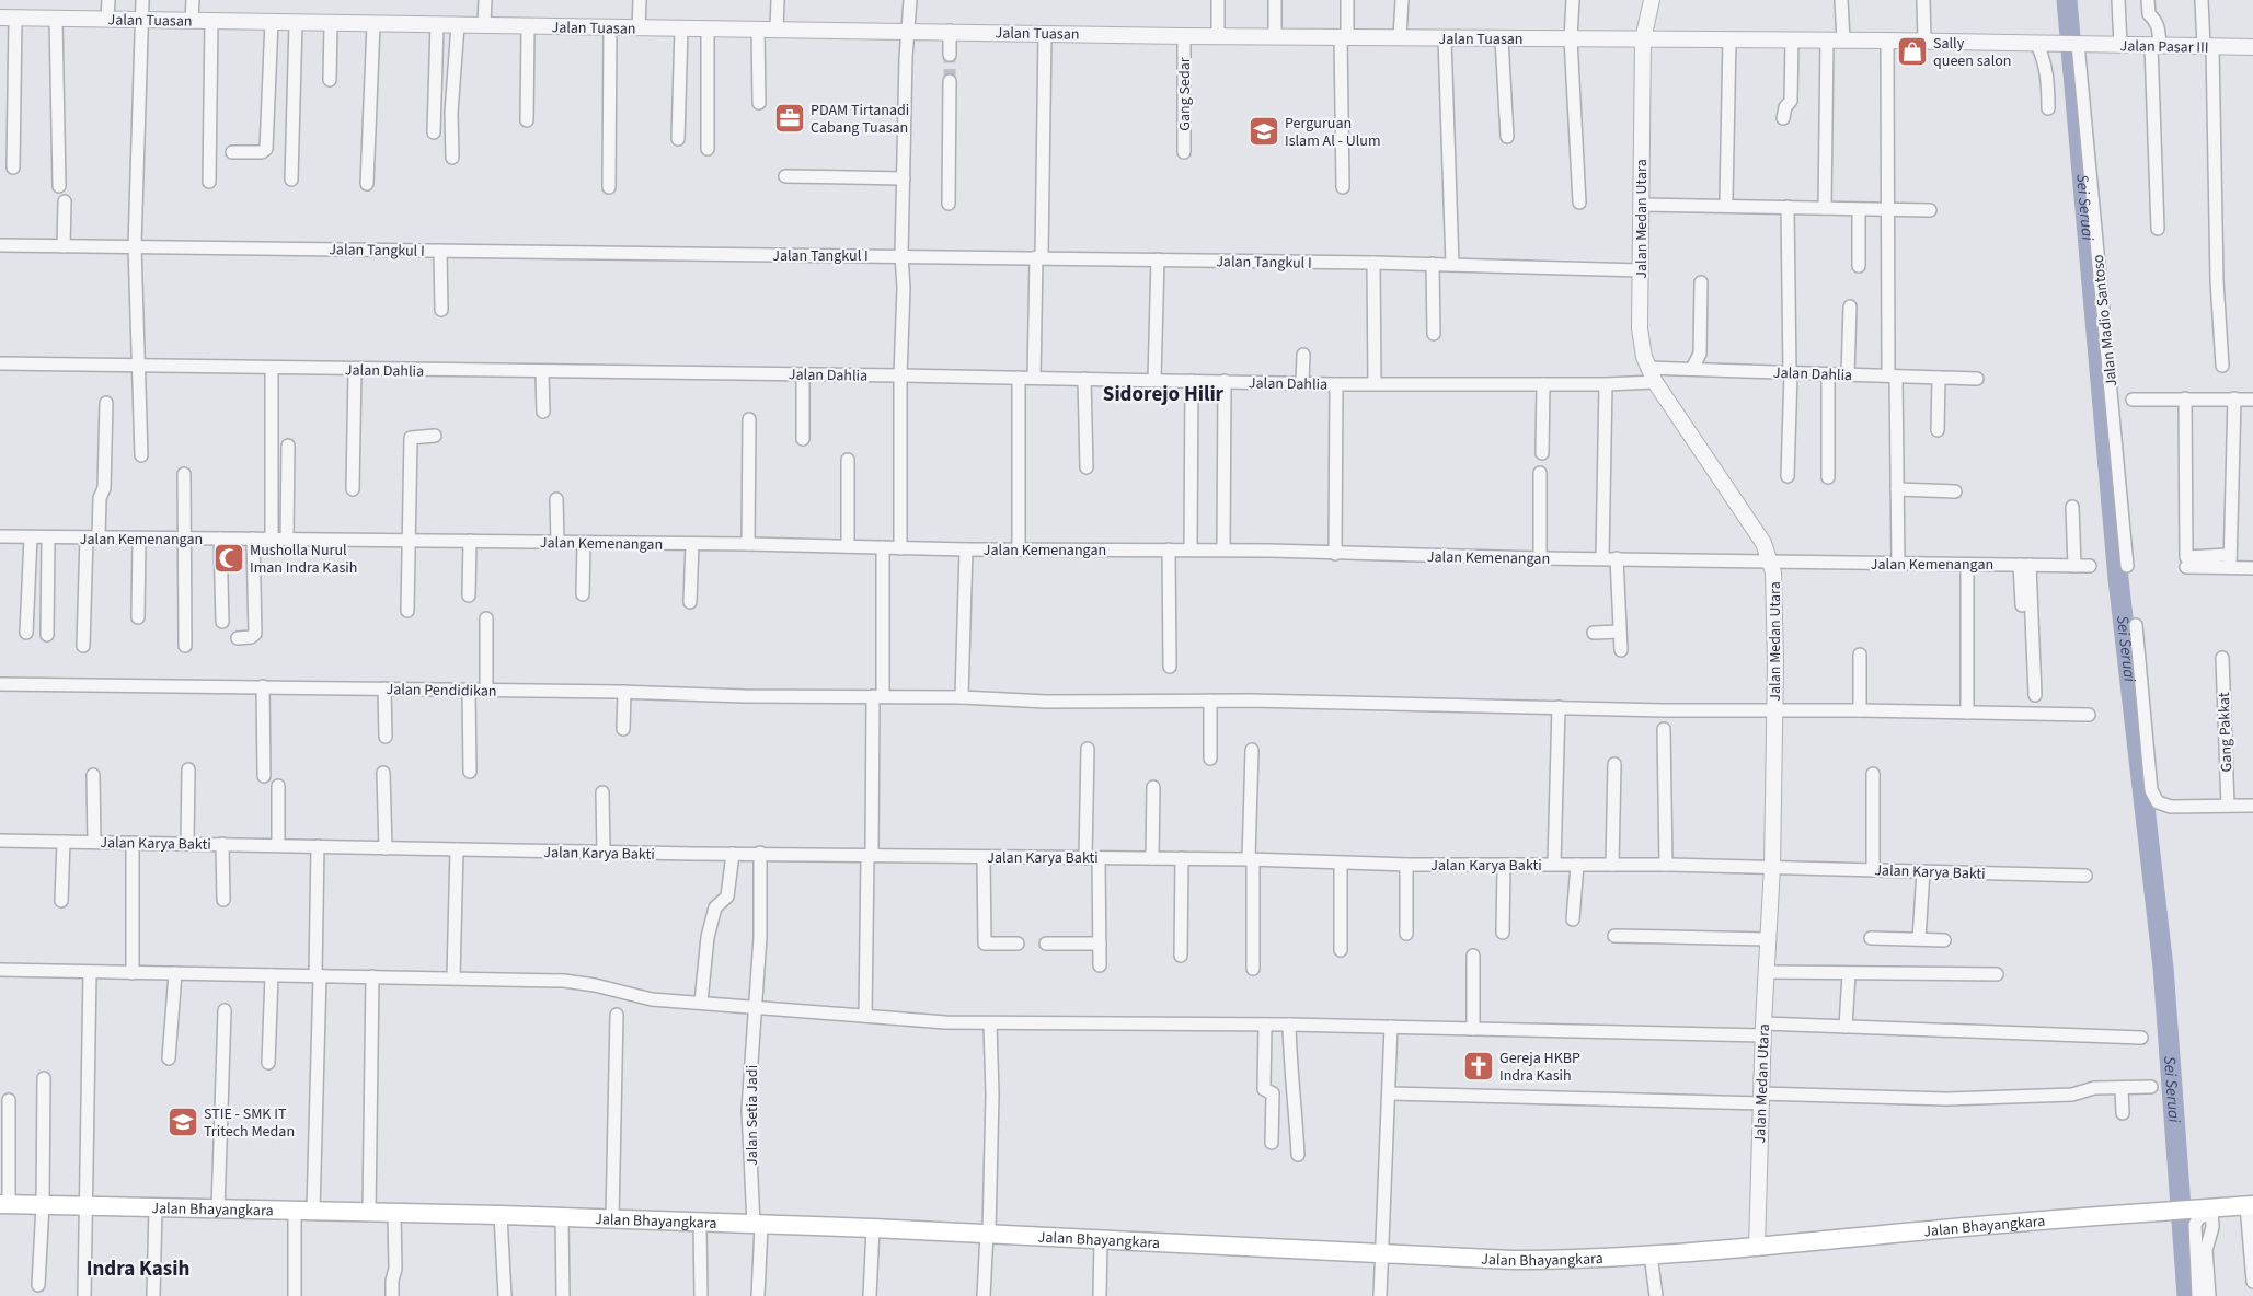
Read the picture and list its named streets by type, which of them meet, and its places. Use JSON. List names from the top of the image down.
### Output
{
  "streets": {
    "main road": ["Jalan Bhayangkara"],
    "street": [
      "Jalan Tuasan",
      "Jalan Pasar III",
      "Gang Sedar",
      "Jalan Medan Utara",
      "Jalan Tangkul I",
      "Jalan Madio Santoso",
      "Jalan Dahlia",
      "Jalan Kemenangan",
      "Jalan Pendidikan",
      "Gang Pakkat",
      "Jalan Karya Bakti",
      "Jalan Setia Jadi"
    ]
  },
  "crossings": [
    ["Jalan Tuasan", "Jalan Pasar III"],
    ["Jalan Tuasan", "Gang Sedar"],
    ["Jalan Tuasan", "Jalan Medan Utara"],
    ["Jalan Tuasan", "Jalan Madio Santoso"],
    ["Jalan Pasar III", "Jalan Madio Santoso"],
    ["Jalan Medan Utara", "Jalan Tangkul I"],
    ["Jalan Medan Utara", "Jalan Dahlia"],
    ["Jalan Medan Utara", "Jalan Kemenangan"],
    ["Jalan Medan Utara", "Jalan Karya Bakti"],
    ["Jalan Medan Utara", "Jalan Bhayangkara"],
    ["Jalan Karya Bakti", "Jalan Setia Jadi"],
    ["Jalan Setia Jadi", "Jalan Bhayangkara"]
  ],
  "districts": ["Sidorejo Hilir", "Indra Kasih"],
  "water": ["Sei Seruai"],
  "places": {
    "shop": ["Sally queen salon"],
    "office": ["PDAM Tirtanadi Cabang Tuasan"],
    "school or university": ["Perguruan Islam Al - Ulum", "STIE - SMK IT Tritech Medan"],
    "mosque": ["Musholla Nurul Iman Indra Kasih"],
    "church": ["Gereja HKBP Indra Kasih"]
  }
}
